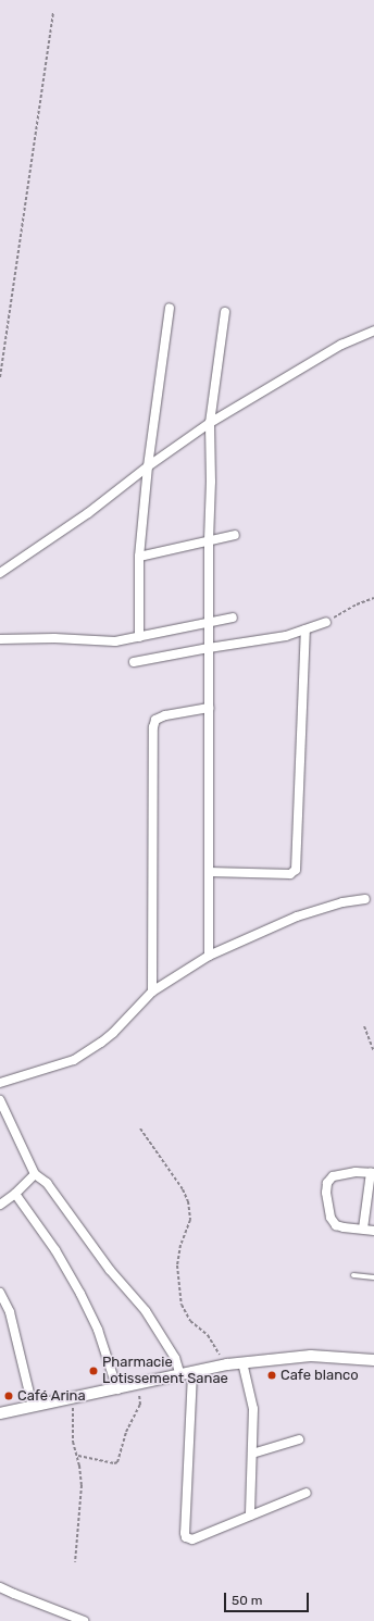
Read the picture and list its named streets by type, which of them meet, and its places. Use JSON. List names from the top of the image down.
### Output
{
  "places": ["Pharmacie Lotissement Sanae", "Cafe blanco", "Café Arina"],
  "scale_bar": "50 m"
}
